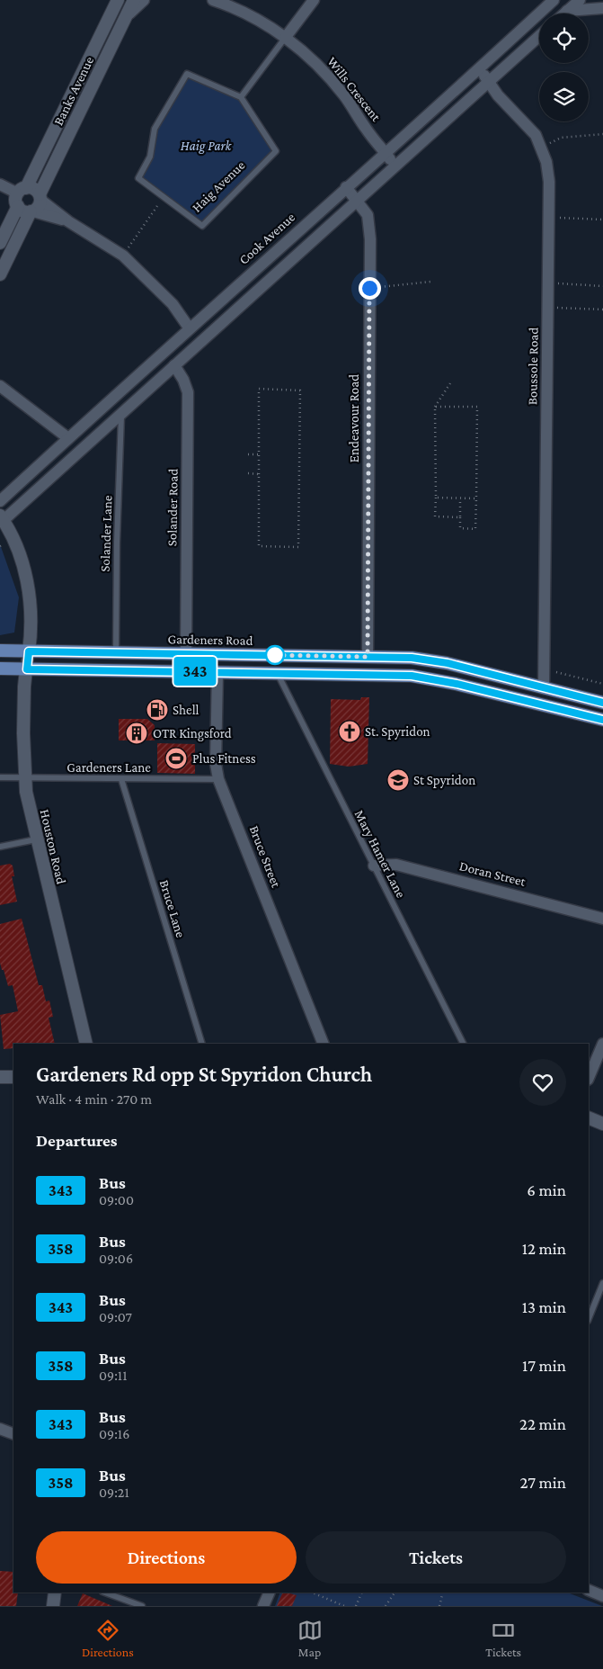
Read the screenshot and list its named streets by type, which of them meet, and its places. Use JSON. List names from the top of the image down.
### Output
{
  "streets": {
    "main road": ["Gardeners Road"],
    "street": [
      "Wills Crescent",
      "Banks Avenue",
      "Cook Avenue",
      "Boussole Road",
      "Endeavour Road",
      "Solander Road",
      "Houston Road",
      "Bruce Street",
      "Doran Street"
    ],
    "lane": [
      "Haig Avenue",
      "Solander Lane",
      "Gardeners Lane",
      "Mary Hamer Lane",
      "Bruce Lane"
    ]
  },
  "crossings": [
    ["Wills Crescent", "Cook Avenue"],
    ["Cook Avenue", "Boussole Road"],
    ["Cook Avenue", "Endeavour Road"],
    ["Boussole Road", "Gardeners Road"],
    ["Endeavour Road", "Gardeners Road"],
    ["Solander Road", "Gardeners Road"],
    ["Solander Lane", "Gardeners Road"],
    ["Gardeners Road", "Houston Road"],
    ["Gardeners Lane", "Houston Road"],
    ["Gardeners Lane", "Bruce Street"],
    ["Gardeners Lane", "Bruce Lane"],
    ["Mary Hamer Lane", "Doran Street"]
  ],
  "parks": ["Haig Park"],
  "places": {
    "fuel station": ["Shell"],
    "church": ["St. Spyridon"],
    "building": ["OTR Kingsford"],
    "sports": ["Plus Fitness"],
    "school or university": ["St Spyridon"]
  },
  "lines": ["bus line 343"],
  "page": {
    "on_map": "343",
    "heading": [
      ["Gardeners Rd opp St Spyridon Church", "Walk · 4 min · 270 m"],
      "Departures"
    ],
    "list": [
      {
        "mark": "343",
        "name": "Bus",
        "note": "09:00",
        "value": "6 min"
      },
      {
        "mark": "358",
        "name": "Bus",
        "note": "09:06",
        "value": "12 min"
      },
      {
        "mark": "343",
        "name": "Bus",
        "note": "09:07",
        "value": "13 min"
      },
      {
        "mark": "358",
        "name": "Bus",
        "note": "09:11",
        "value": "17 min"
      },
      {
        "mark": "343",
        "name": "Bus",
        "note": "09:16",
        "value": "22 min"
      },
      {
        "mark": "358",
        "name": "Bus",
        "note": "09:21",
        "value": "27 min"
      }
    ],
    "buttons": ["Directions", "Tickets"],
    "tabs": ["Directions", "Map", "Tickets"]
  }
}
